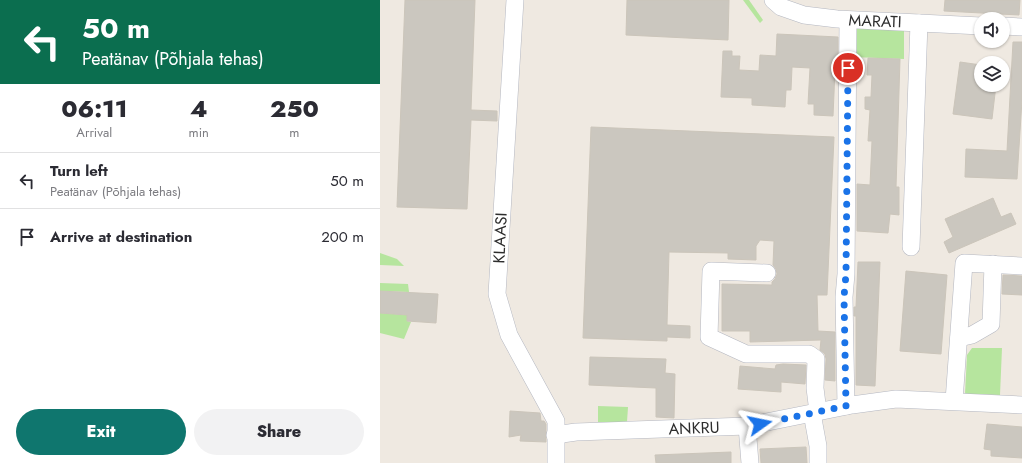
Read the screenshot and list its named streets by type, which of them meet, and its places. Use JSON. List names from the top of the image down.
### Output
{
  "streets": {
    "street": ["MARATI", "KLAASI", "ANKRU"]
  },
  "crossings": [
    ["KLAASI", "ANKRU"]
  ],
  "page": {
    "turn": ["50 m", "Peatänav (Põhjala tehas)"],
    "eta": [
      "06:11",
      "Arrival",
      "4",
      "min",
      "250",
      "m"
    ],
    "list": [
      {
        "name": "Turn left",
        "note": "Peatänav (Põhjala tehas)",
        "value": "50 m"
      },
      {
        "name": "Arrive at destination",
        "value": "200 m"
      }
    ],
    "buttons": ["Exit", "Share"]
  }
}
